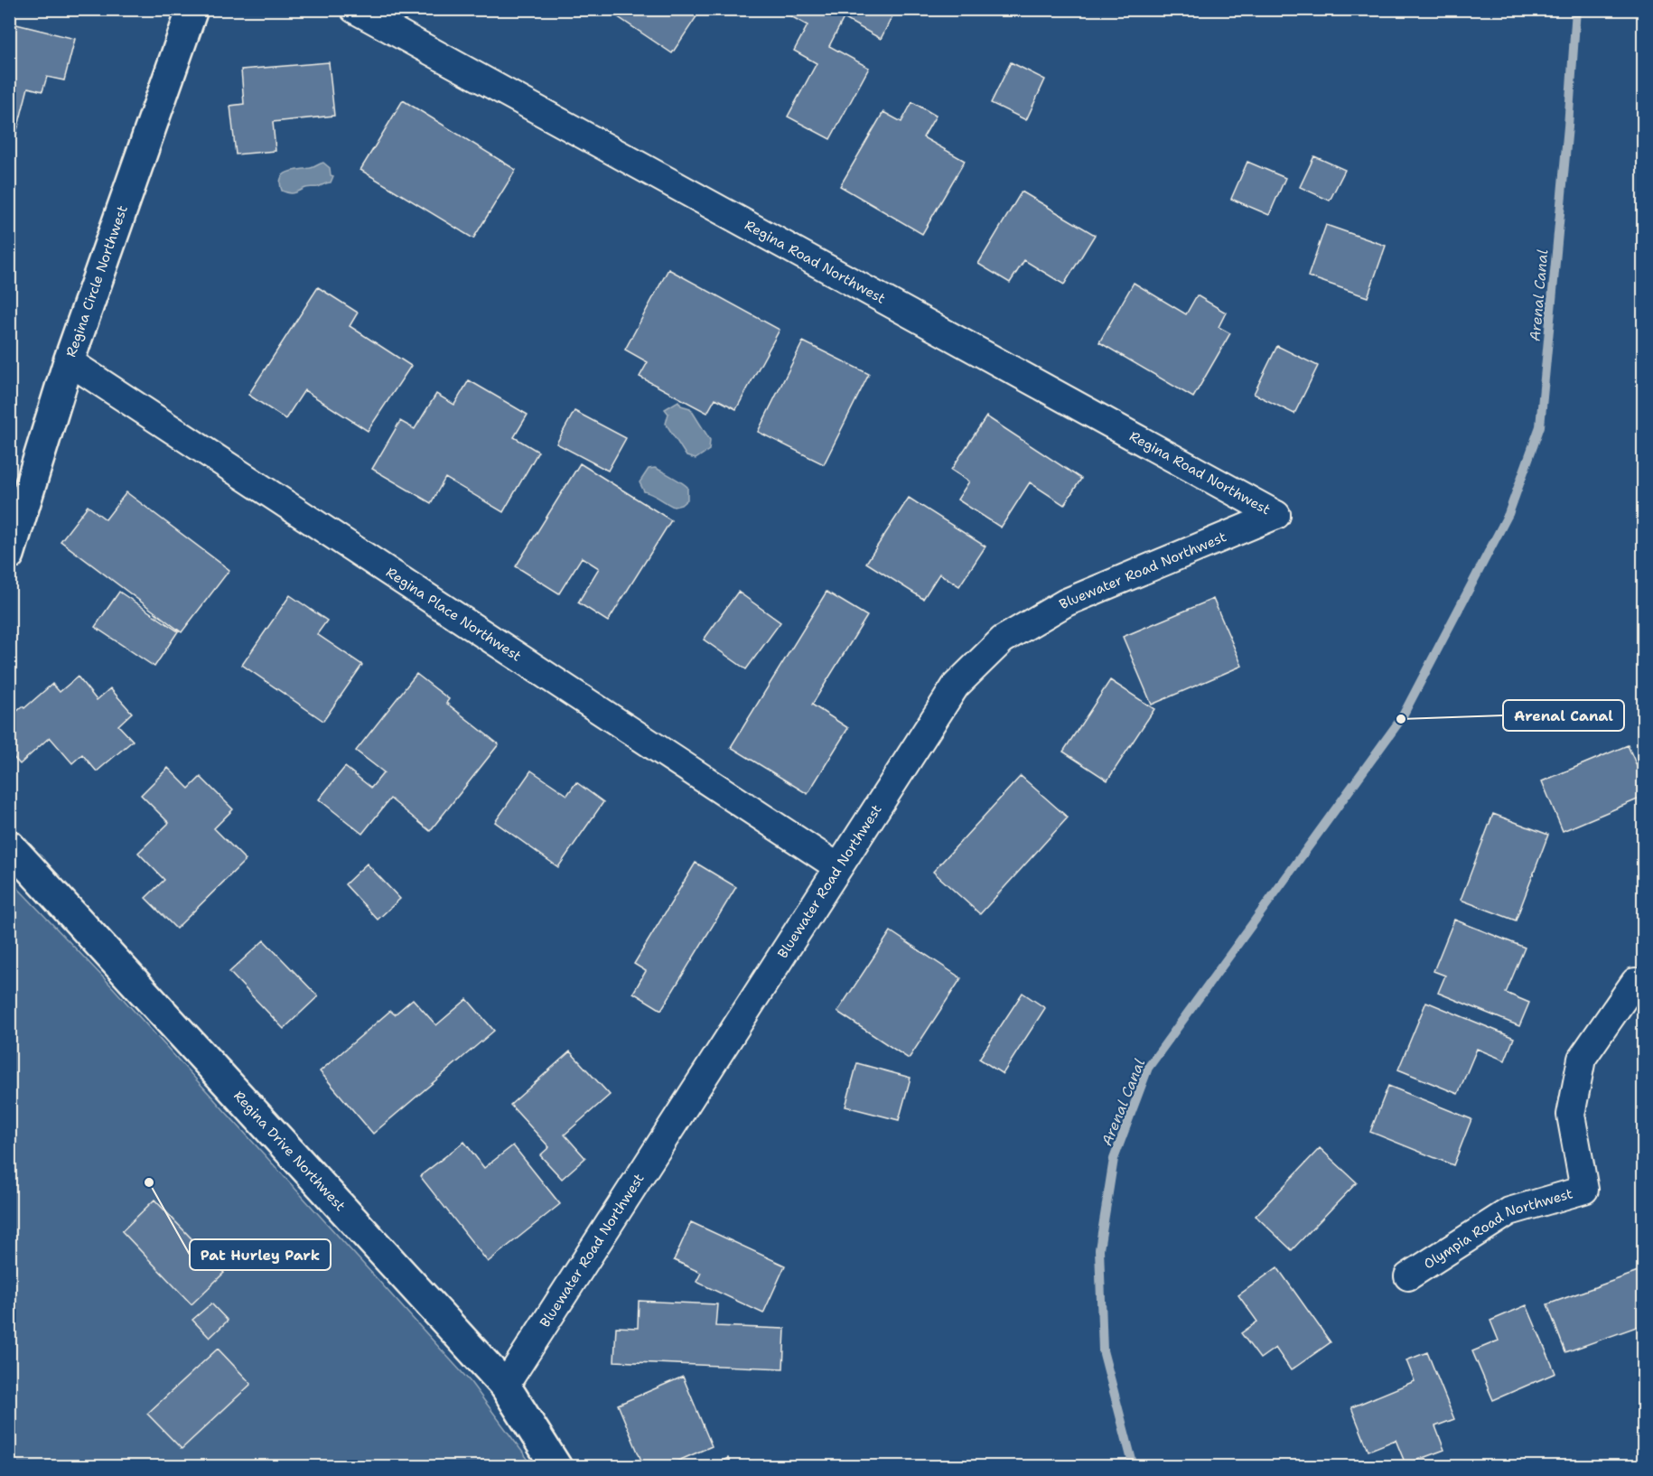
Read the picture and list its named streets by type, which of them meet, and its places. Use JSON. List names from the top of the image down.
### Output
{
  "streets": {
    "street": [
      "Regina Road Northwest",
      "Regina Circle Northwest",
      "Bluewater Road Northwest",
      "Regina Place Northwest",
      "Regina Drive Northwest",
      "Olympia Road Northwest"
    ]
  },
  "crossings": [
    ["Regina Road Northwest", "Bluewater Road Northwest"],
    ["Regina Circle Northwest", "Regina Place Northwest"],
    ["Bluewater Road Northwest", "Regina Place Northwest"],
    ["Bluewater Road Northwest", "Regina Drive Northwest"]
  ],
  "water": ["Arenal Canal"],
  "places": ["Arenal Canal", "Pat Hurley Park"]
}
